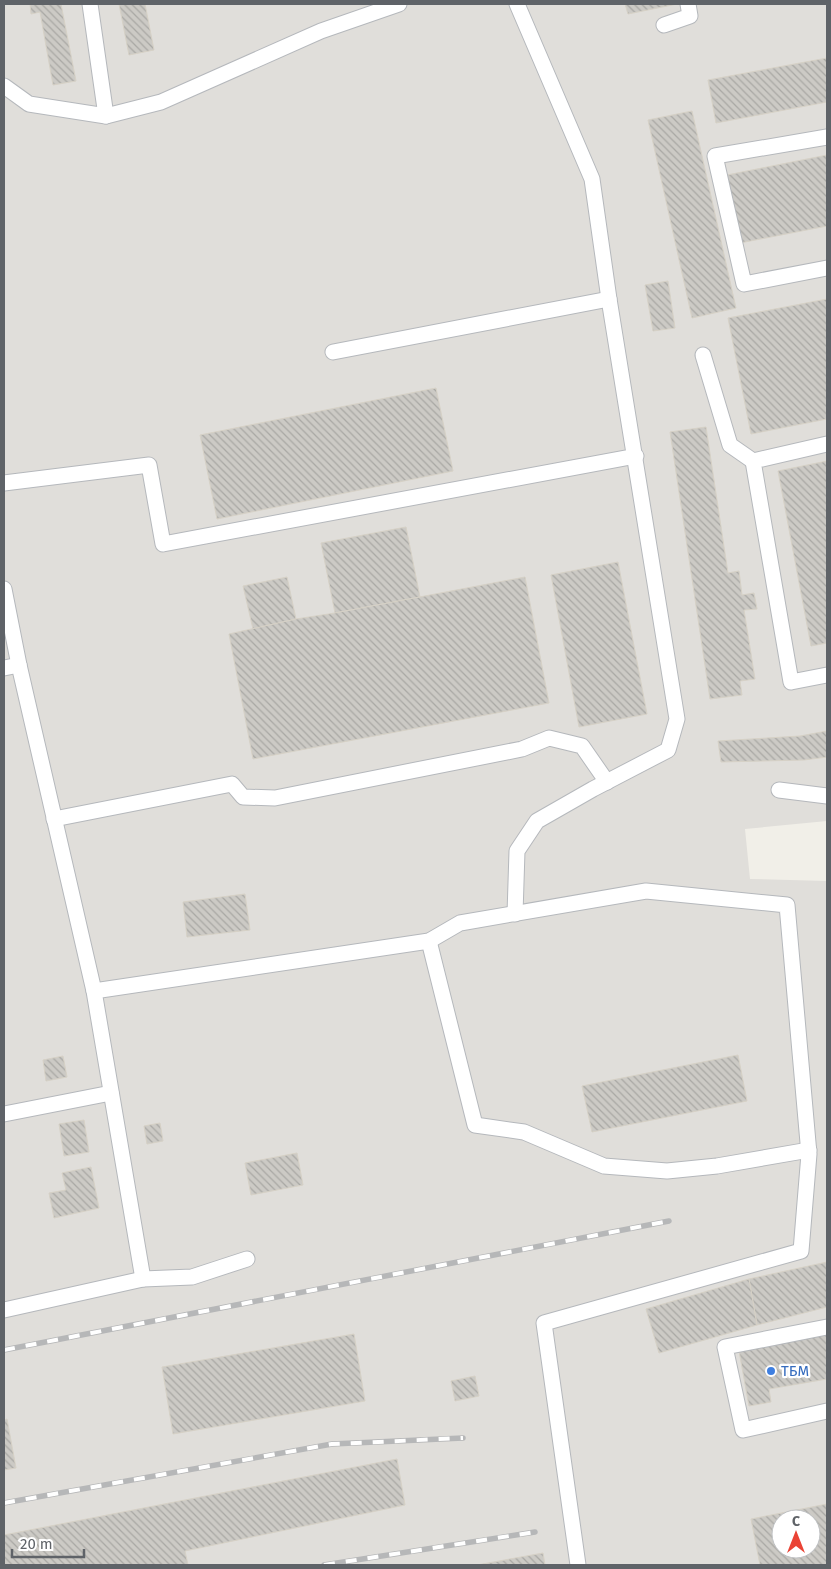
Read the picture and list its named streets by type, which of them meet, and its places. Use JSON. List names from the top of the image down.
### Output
{
  "places": ["ТБМ"],
  "scale_bar": "20 m",
  "north": "top"
}
